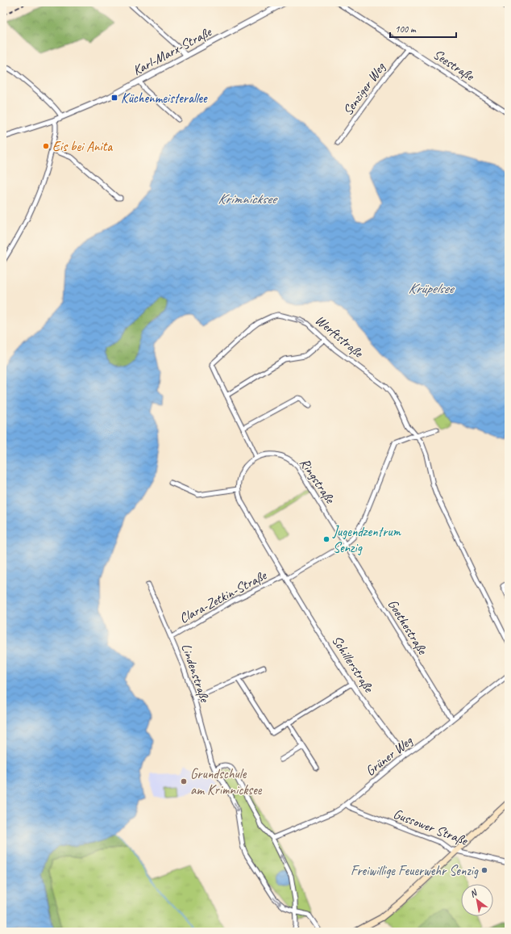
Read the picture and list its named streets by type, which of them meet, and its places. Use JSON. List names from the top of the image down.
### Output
{
  "streets": {
    "street": [
      "Karl-Marx-Straße",
      "Seestraße",
      "Senziger Weg",
      "Werftstraße",
      "Ringstraße",
      "Clara-Zetkin-Straße",
      "Goethestraße",
      "Schillerstraße",
      "Lindenstraße",
      "Grüner Weg",
      "Gussower Straße"
    ]
  },
  "crossings": [
    ["Seestraße", "Senziger Weg"],
    ["Ringstraße", "Clara-Zetkin-Straße"],
    ["Ringstraße", "Goethestraße"],
    ["Clara-Zetkin-Straße", "Goethestraße"],
    ["Clara-Zetkin-Straße", "Schillerstraße"],
    ["Clara-Zetkin-Straße", "Lindenstraße"],
    ["Goethestraße", "Grüner Weg"],
    ["Schillerstraße", "Grüner Weg"],
    ["Grüner Weg", "Gussower Straße"]
  ],
  "water": ["Krimnicksee", "Krüpelsee"],
  "places": {
    "transit": ["Küchenmeisterallee"],
    "other": [
      "Eis bei Anita",
      "Jugendzentrum Senzig",
      "Grundschule am Krimnicksee",
      "Freiwillige Feuerwehr Senzig"
    ]
  },
  "scale_bar": "100 m",
  "north": "top left"
}
